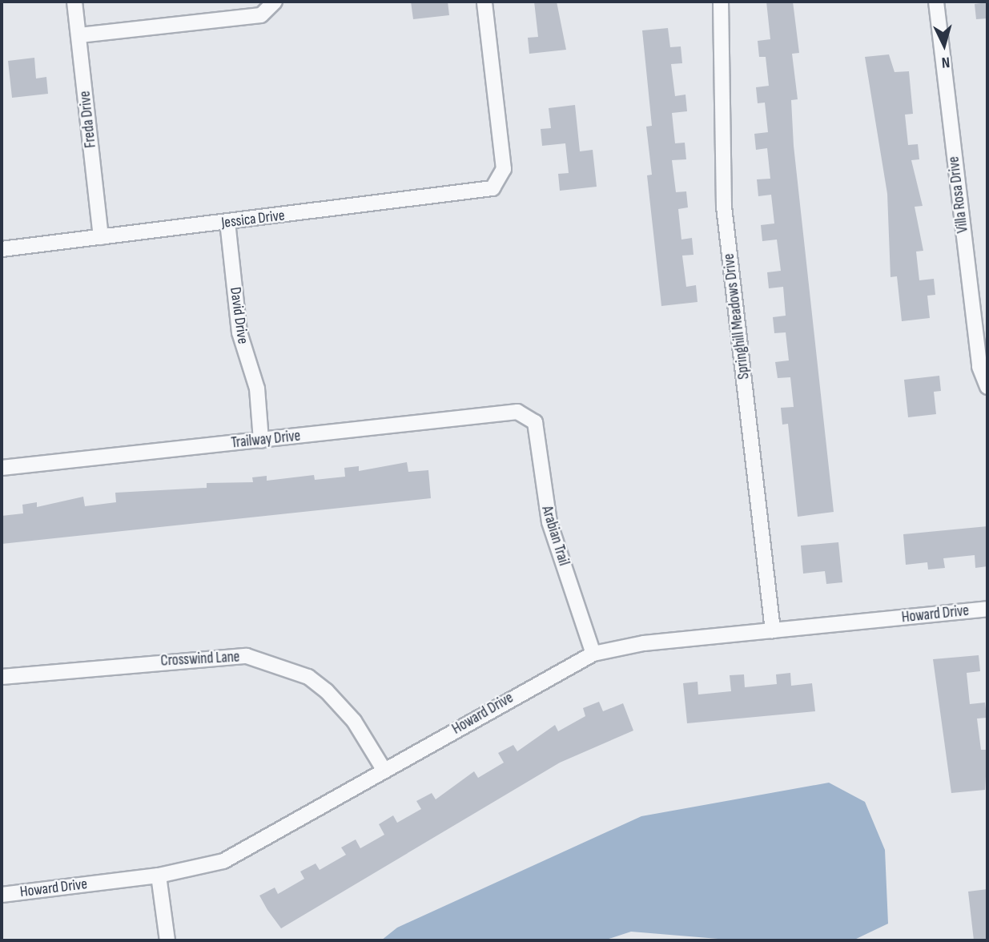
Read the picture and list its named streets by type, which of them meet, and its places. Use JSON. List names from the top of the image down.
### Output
{
  "streets": {
    "street": [
      "Freda Drive",
      "Villa Rosa Drive",
      "Jessica Drive",
      "David Drive",
      "Springhill Meadows Drive",
      "Trailway Drive",
      "Arabian Trail",
      "Howard Drive",
      "Crosswind Lane"
    ]
  },
  "crossings": [
    ["Freda Drive", "Jessica Drive"],
    ["Jessica Drive", "David Drive"],
    ["David Drive", "Trailway Drive"],
    ["Springhill Meadows Drive", "Howard Drive"],
    ["Trailway Drive", "Arabian Trail"],
    ["Arabian Trail", "Howard Drive"],
    ["Howard Drive", "Crosswind Lane"]
  ],
  "north": "bottom"
}
